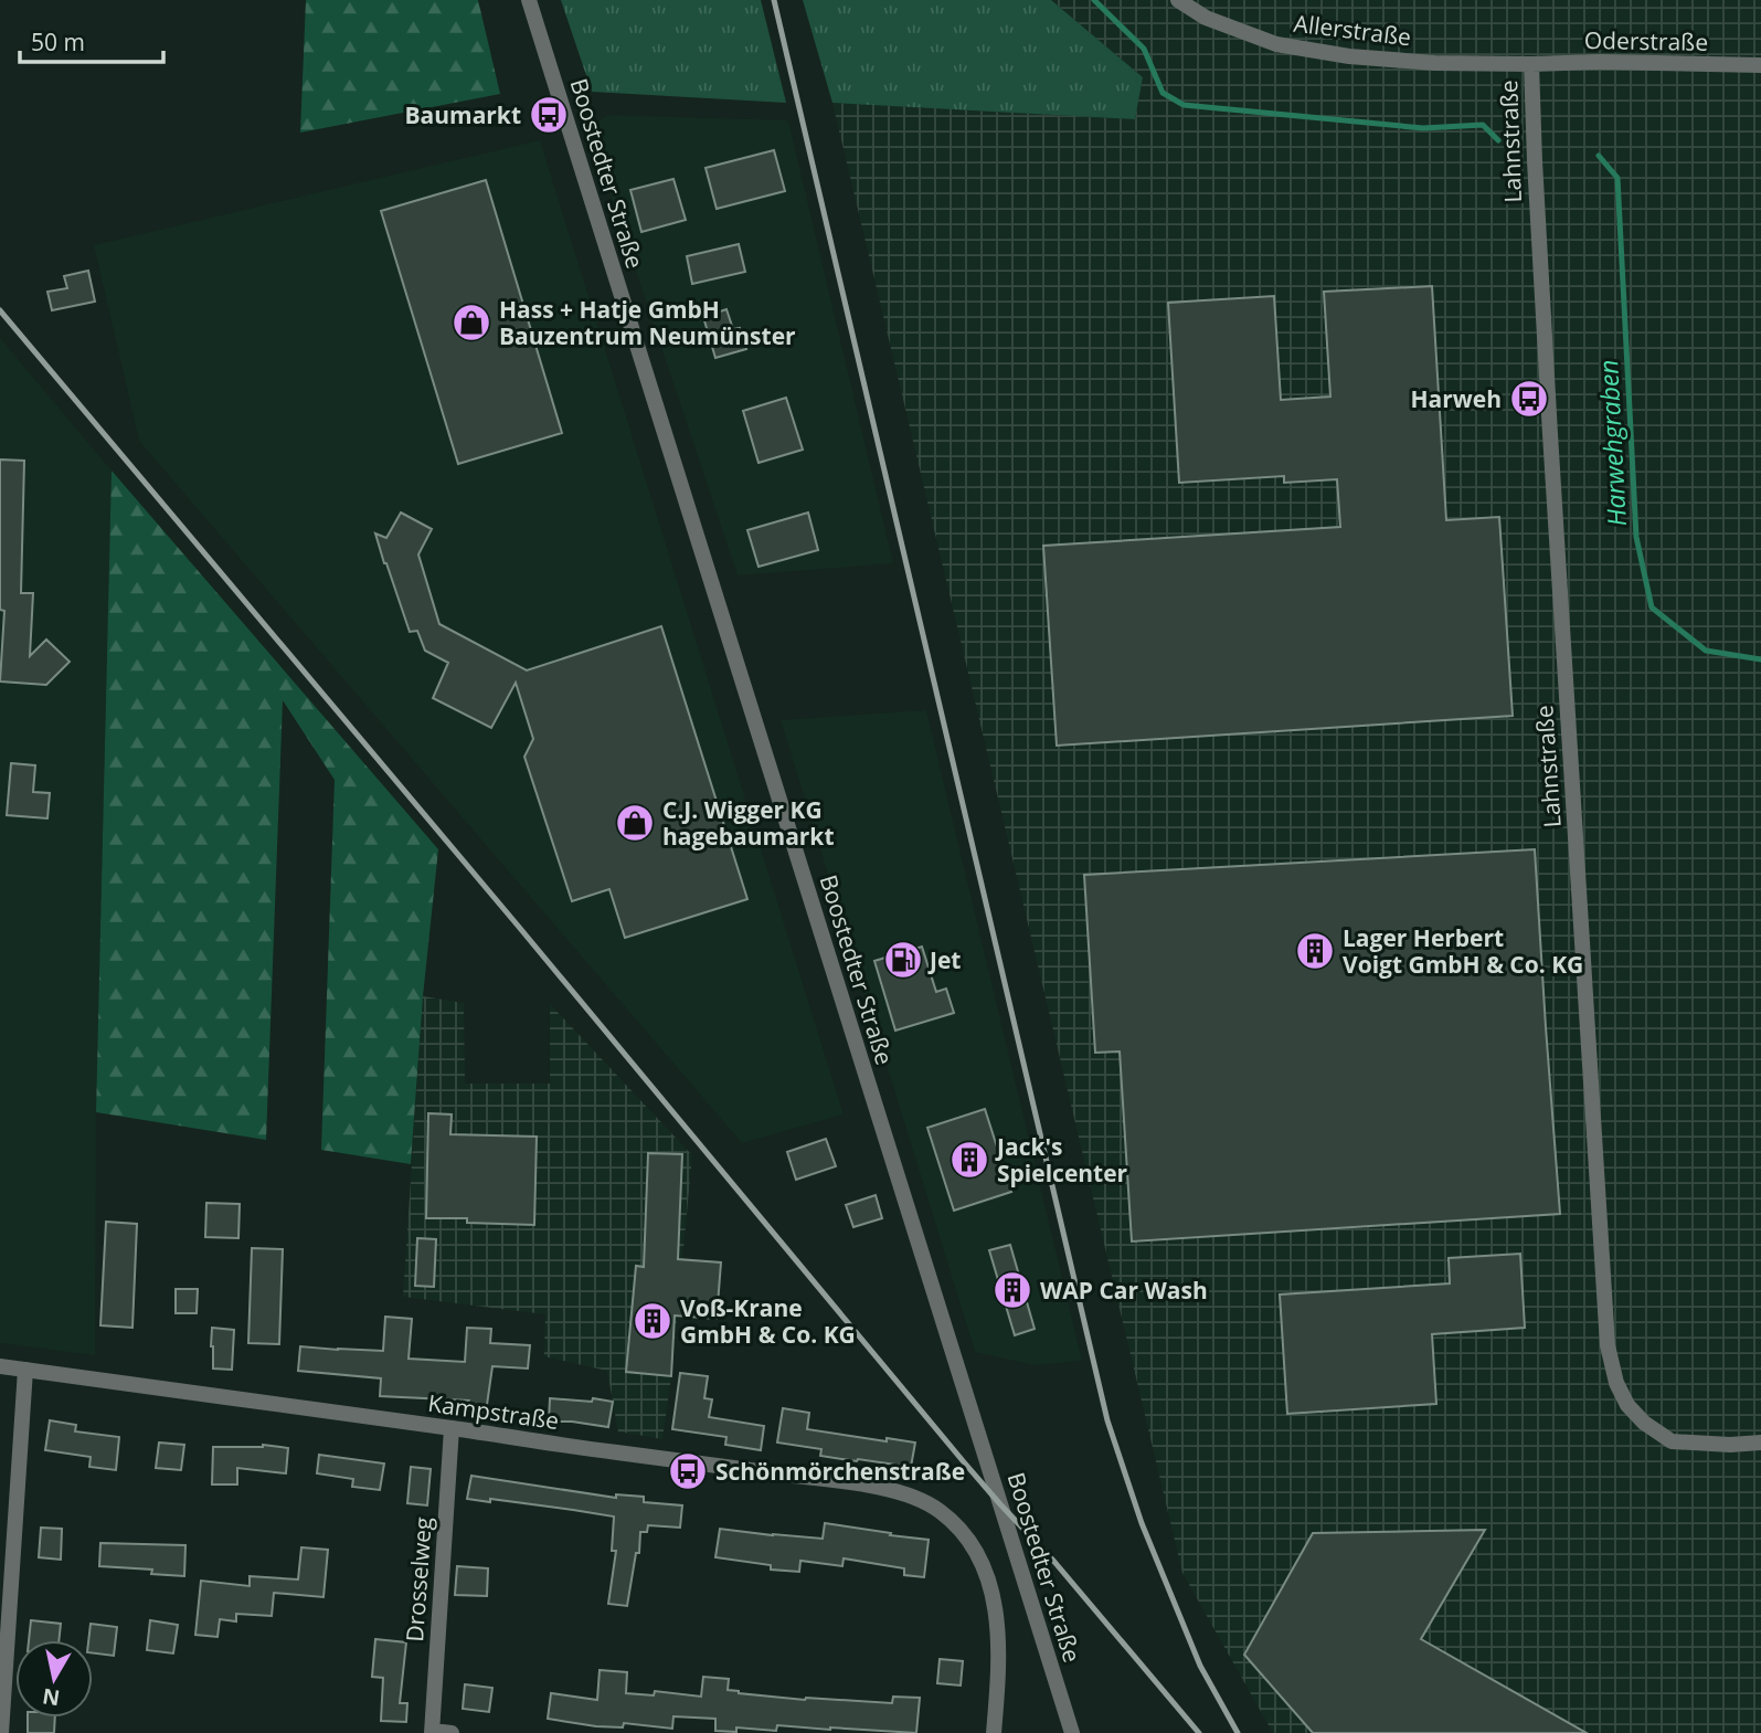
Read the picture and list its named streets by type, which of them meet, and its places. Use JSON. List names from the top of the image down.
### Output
{
  "streets": {
    "street": [
      "Allerstraße",
      "Oderstraße",
      "Lahnstraße",
      "Boostedter Straße",
      "Kampstraße",
      "Drosselweg"
    ]
  },
  "crossings": [
    ["Allerstraße", "Oderstraße"],
    ["Allerstraße", "Lahnstraße"],
    ["Oderstraße", "Lahnstraße"],
    ["Kampstraße", "Drosselweg"]
  ],
  "water": ["Harwehgraben"],
  "places": {
    "bus stop": ["Baumarkt", "Harweh", "Schönmörchenstraße"],
    "shop": ["Hass + Hatje GmbH Bauzentrum Neumünster", "C.J. Wigger KG hagebaumarkt"],
    "building": [
      "Lager Herbert Voigt GmbH & Co. KG",
      "Jack's Spielcenter",
      "WAP Car Wash",
      "Voß-Krane GmbH & Co. KG"
    ],
    "fuel station": ["Jet"]
  },
  "scale_bar": "50 m",
  "north": "bottom"
}
